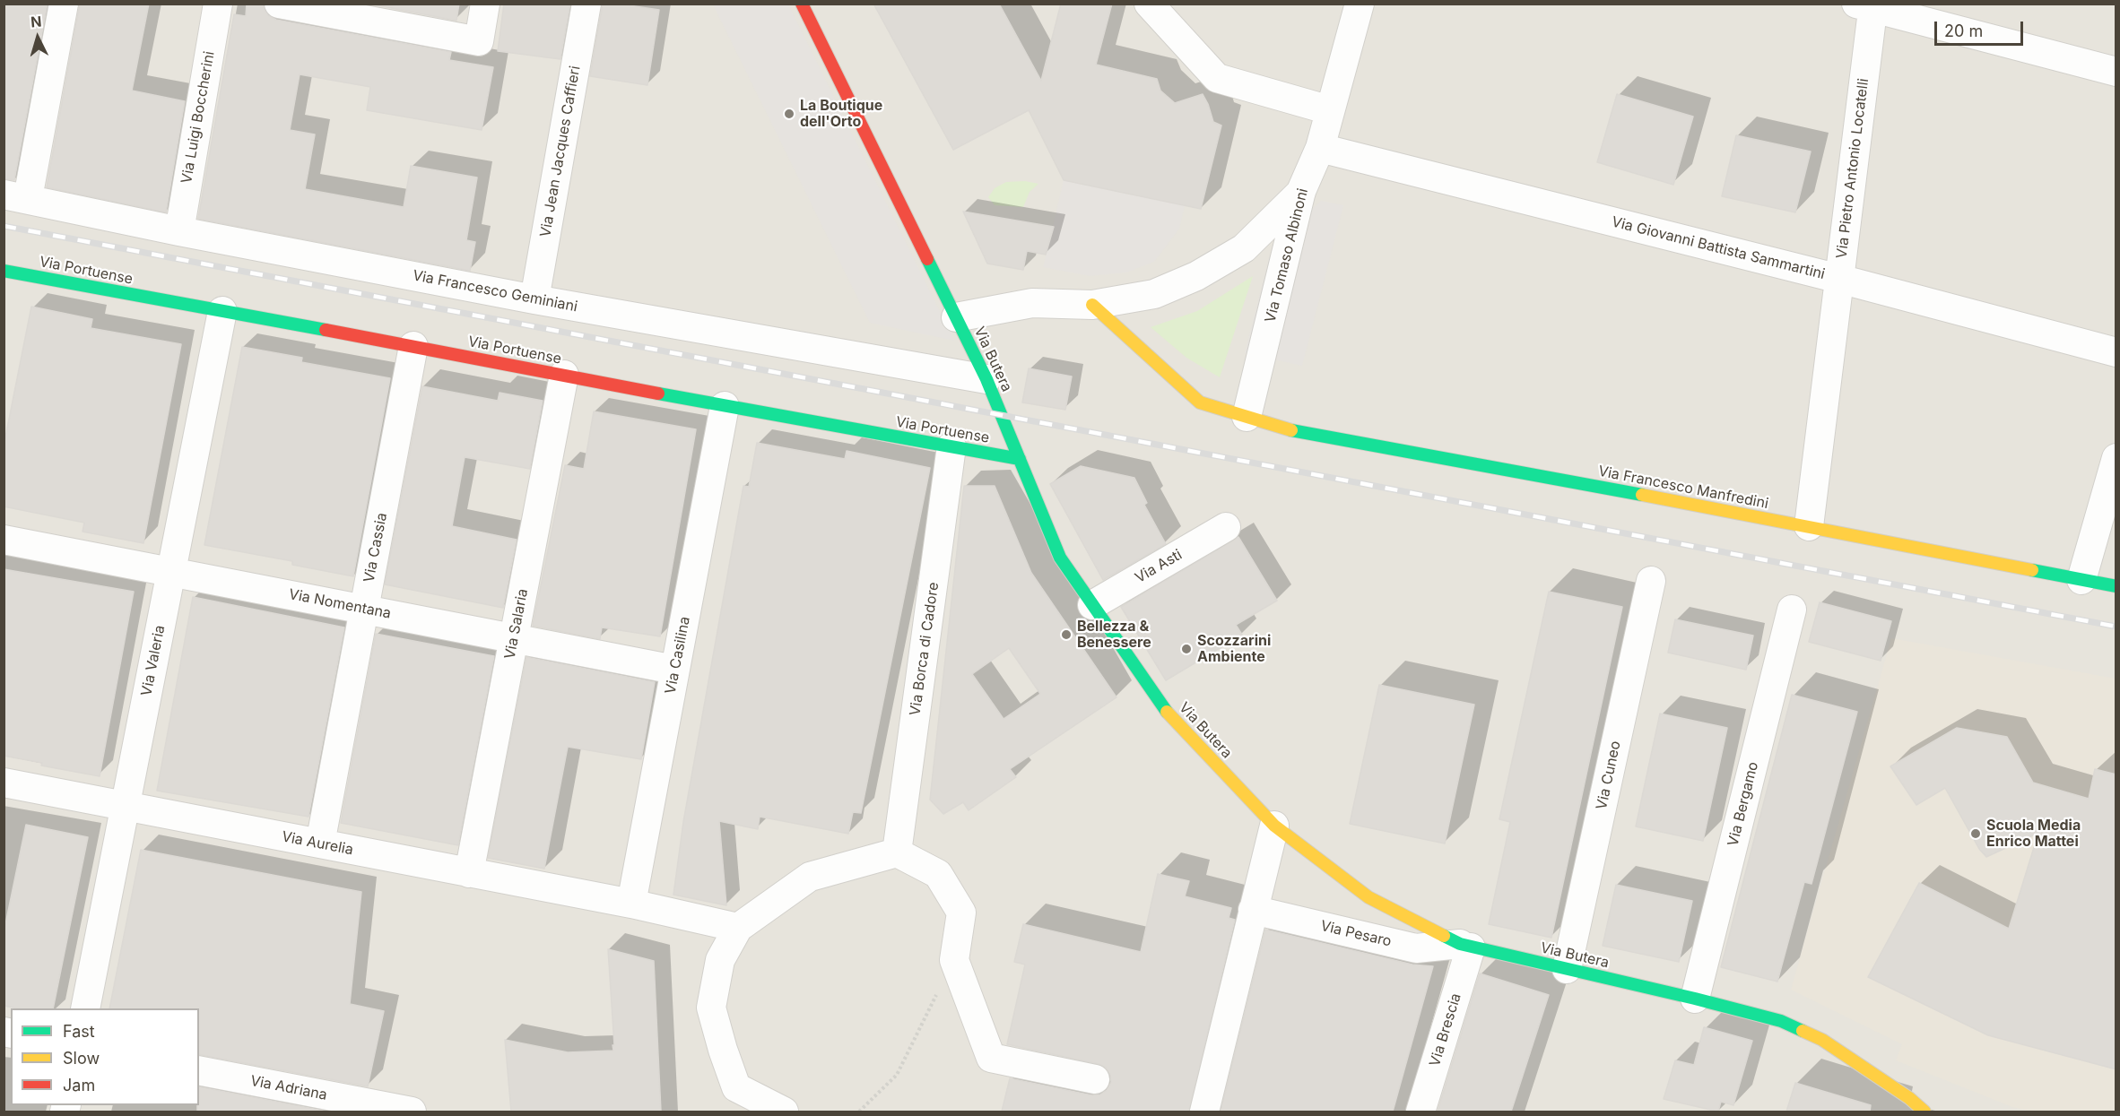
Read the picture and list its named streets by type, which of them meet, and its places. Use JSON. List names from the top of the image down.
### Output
{
  "streets": {
    "street": [
      "Via Luigi Boccherini",
      "Via Jean Jacques Caffieri",
      "Via Pietro Antonio Locatelli",
      "Via Giovanni Battista Sammartini",
      "Via Tomaso Albinoni",
      "Via Portuense",
      "Via Francesco Geminiani",
      "Via Butera",
      "Via Francesco Manfredini",
      "Via Cassia",
      "Via Asti",
      "Via Nomentana",
      "Via Salaria",
      "Via Borca di Cadore",
      "Via Casilina",
      "Via Valeria",
      "Via Cuneo",
      "Via Bergamo",
      "Via Aurelia",
      "Via Pesaro",
      "Via Brescia",
      "Via Adriana"
    ]
  },
  "crossings": [
    ["Via Luigi Boccherini", "Via Francesco Geminiani"],
    ["Via Jean Jacques Caffieri", "Via Francesco Geminiani"],
    ["Via Pietro Antonio Locatelli", "Via Giovanni Battista Sammartini"],
    ["Via Pietro Antonio Locatelli", "Via Francesco Manfredini"],
    ["Via Giovanni Battista Sammartini", "Via Tomaso Albinoni"],
    ["Via Tomaso Albinoni", "Via Francesco Manfredini"],
    ["Via Portuense", "Via Butera"],
    ["Via Portuense", "Via Cassia"],
    ["Via Portuense", "Via Salaria"],
    ["Via Portuense", "Via Borca di Cadore"],
    ["Via Portuense", "Via Casilina"],
    ["Via Portuense", "Via Valeria"],
    ["Via Francesco Geminiani", "Via Butera"],
    ["Via Butera", "Via Asti"],
    ["Via Butera", "Via Cuneo"],
    ["Via Butera", "Via Bergamo"],
    ["Via Butera", "Via Pesaro"],
    ["Via Butera", "Via Brescia"],
    ["Via Cassia", "Via Nomentana"],
    ["Via Cassia", "Via Aurelia"],
    ["Via Nomentana", "Via Salaria"],
    ["Via Nomentana", "Via Casilina"],
    ["Via Nomentana", "Via Valeria"],
    ["Via Salaria", "Via Aurelia"],
    ["Via Casilina", "Via Aurelia"],
    ["Via Valeria", "Via Aurelia"],
    ["Via Pesaro", "Via Brescia"]
  ],
  "places": [
    "La Boutique dell'Orto",
    "Bellezza & Benessere",
    "Scozzarini Ambiente",
    "Scuola Media Enrico Mattei"
  ],
  "legend": ["Fast", "Slow", "Jam"],
  "scale_bar": "20 m",
  "north": "top"
}
